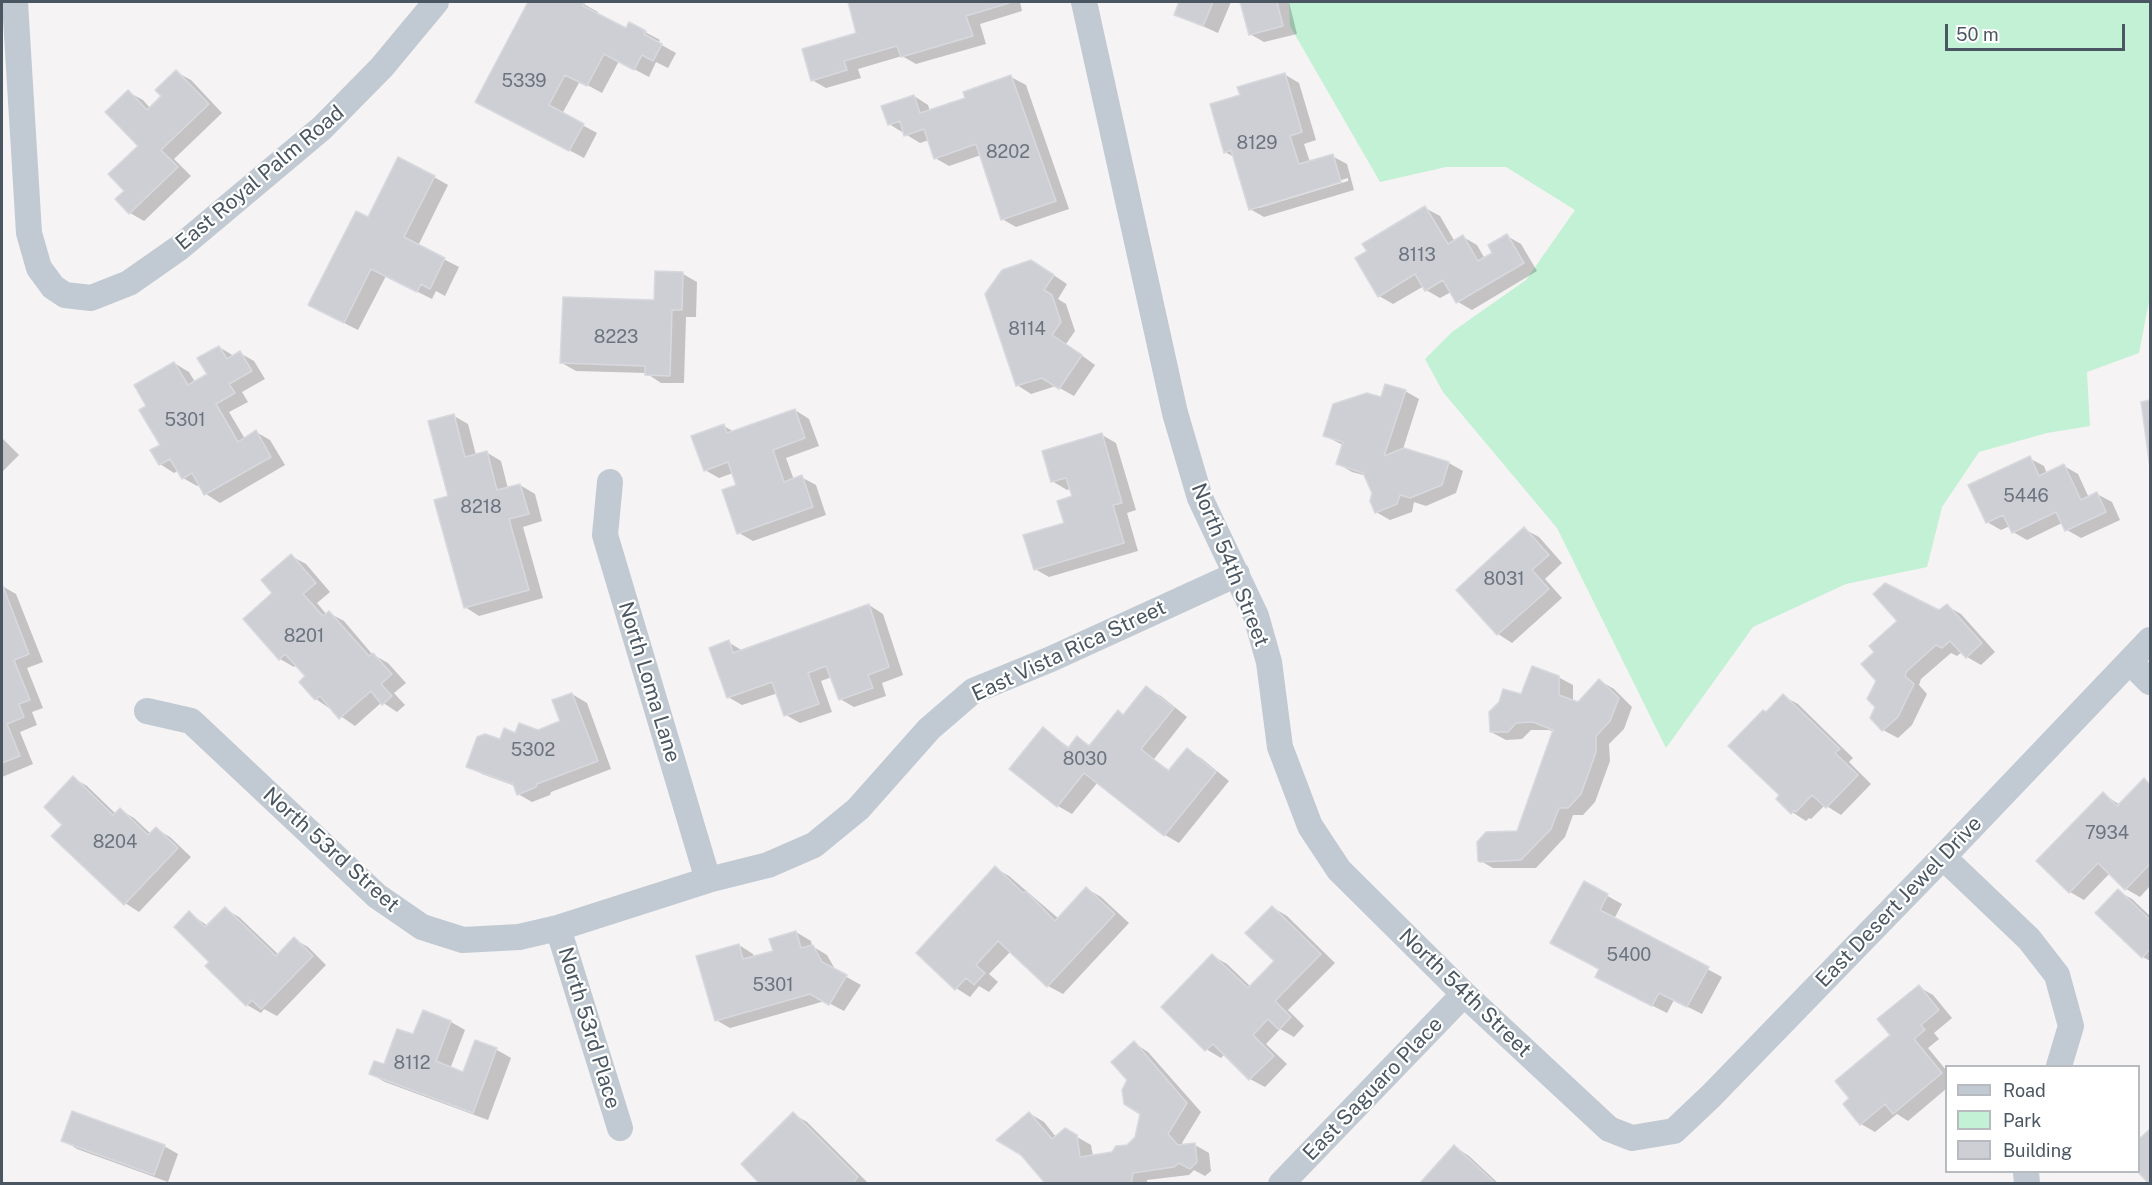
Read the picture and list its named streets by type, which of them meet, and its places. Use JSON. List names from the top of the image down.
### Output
{
  "streets": {
    "street": [
      "East Royal Palm Road",
      "North 54th Street",
      "East Vista Rica Street",
      "North Loma Lane",
      "North 53rd Street",
      "East Desert Jewel Drive",
      "North 53rd Place",
      "East Saguaro Place"
    ]
  },
  "crossings": [
    ["North 54th Street", "East Vista Rica Street"],
    ["North 54th Street", "East Desert Jewel Drive"],
    ["North 54th Street", "East Saguaro Place"],
    ["East Vista Rica Street", "North Loma Lane"],
    ["East Vista Rica Street", "North 53rd Street"],
    ["North Loma Lane", "North 53rd Street"],
    ["North 53rd Street", "North 53rd Place"]
  ],
  "house_numbers": [
    "5339",
    "8129",
    "8202",
    "8113",
    "8114",
    "8223",
    "5301",
    "5446",
    "8218",
    "8031",
    "8201",
    "5302",
    "8030",
    "7934",
    "8204",
    "5400",
    "5301",
    "8112"
  ],
  "legend": ["Road", "Park", "Building"],
  "scale_bar": "50 m"
}
